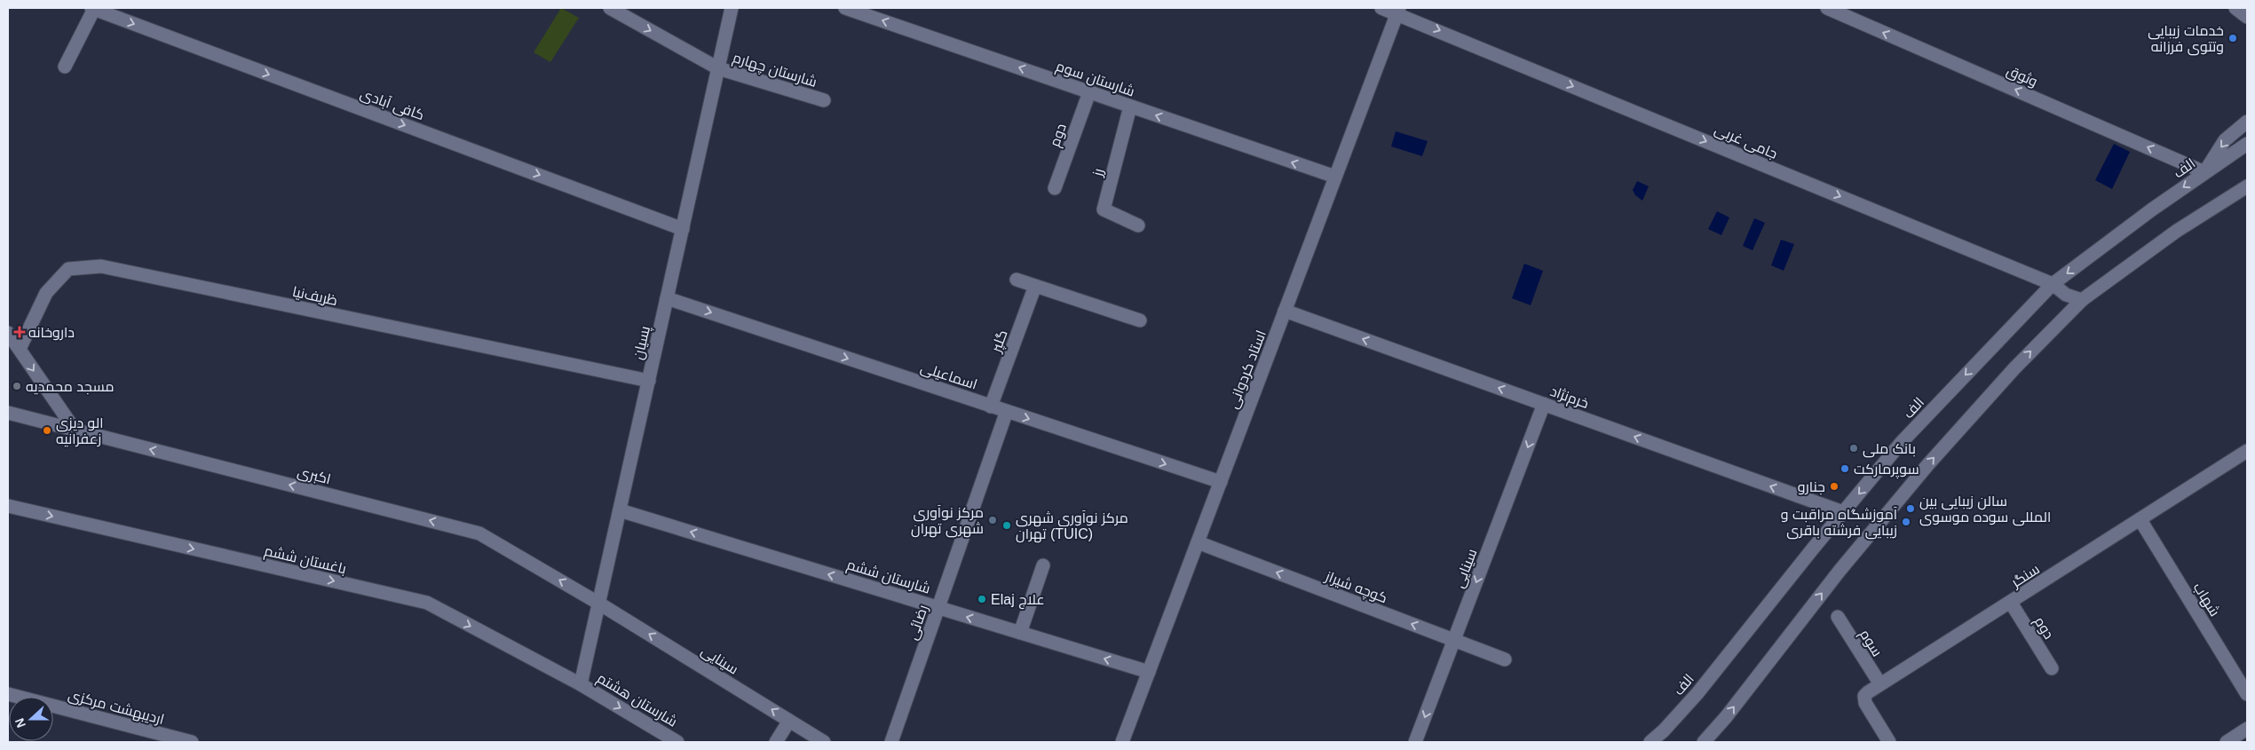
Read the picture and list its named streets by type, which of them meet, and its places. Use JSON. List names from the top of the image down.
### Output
{
  "streets": {
    "street": [
      "شارستان چهارم",
      "وثوق",
      "شارستان سوم",
      "کافی آبادی",
      "دوم",
      "جامی غربی",
      "الف",
      "رز",
      "ظریف‌نیا",
      "گلپر",
      "پسیان",
      "استاد کردوانی",
      "اسماعیلی",
      "خرم‌نژاد",
      "اکبری",
      "باغستان ششم",
      "سینایی",
      "سنگر",
      "شارستان ششم",
      "کوچه شیراز",
      "شهاب",
      "رضائی",
      "سوم",
      "شارستان هشتم",
      "اردیبهشت مرکزی"
    ]
  },
  "crossings": [
    ["شارستان چهارم", "پسیان"],
    ["وثوق", "الف"],
    ["شارستان سوم", "دوم"],
    ["شارستان سوم", "رز"],
    ["شارستان سوم", "استاد کردوانی"],
    ["کافی آبادی", "پسیان"],
    ["دوم", "سنگر"],
    ["جامی غربی", "الف"],
    ["جامی غربی", "استاد کردوانی"],
    ["الف", "خرم‌نژاد"],
    ["ظریف‌نیا", "پسیان"],
    ["گلپر", "اسماعیلی"],
    ["پسیان", "اسماعیلی"],
    ["پسیان", "اکبری"],
    ["پسیان", "باغستان ششم"],
    ["پسیان", "سینایی"],
    ["پسیان", "شارستان ششم"],
    ["پسیان", "شارستان هشتم"],
    ["استاد کردوانی", "اسماعیلی"],
    ["استاد کردوانی", "خرم‌نژاد"],
    ["استاد کردوانی", "شارستان ششم"],
    ["استاد کردوانی", "کوچه شیراز"],
    ["اسماعیلی", "رضائی"],
    ["خرم‌نژاد", "سینایی"],
    ["اکبری", "سینایی"],
    ["باغستان ششم", "شارستان هشتم"],
    ["سینایی", "کوچه شیراز"],
    ["سنگر", "شهاب"],
    ["سنگر", "سوم"],
    ["شارستان ششم", "رضائی"]
  ],
  "one_way": [
    "شارستان چهارم",
    "وثوق",
    "شارستان سوم",
    "کافی آبادی",
    "جامی غربی",
    "اسماعیلی",
    "خرم‌نژاد",
    "اکبری",
    "باغستان ششم",
    "شارستان ششم",
    "کوچه شیراز",
    "شارستان هشتم"
  ],
  "places": {
    "other": [
      "خدمات زیبایی وتتوی فرزانه",
      "مسجد محمدیه",
      "الو دیزی زعفرانیه",
      "بانک ملی",
      "سوپرمارکت",
      "جنارو",
      "سالن زیبایی بین المللی سوده موسوی",
      "مرکز نوآوری شهری تهران",
      "آموزشگاه مراقبت و زیبایی فرشته باقری",
      "مرکز نوآوری شهری تهران (TUIC)",
      "Elaj علاج"
    ],
    "health": ["داروخانه"]
  },
  "north": "left"
}
